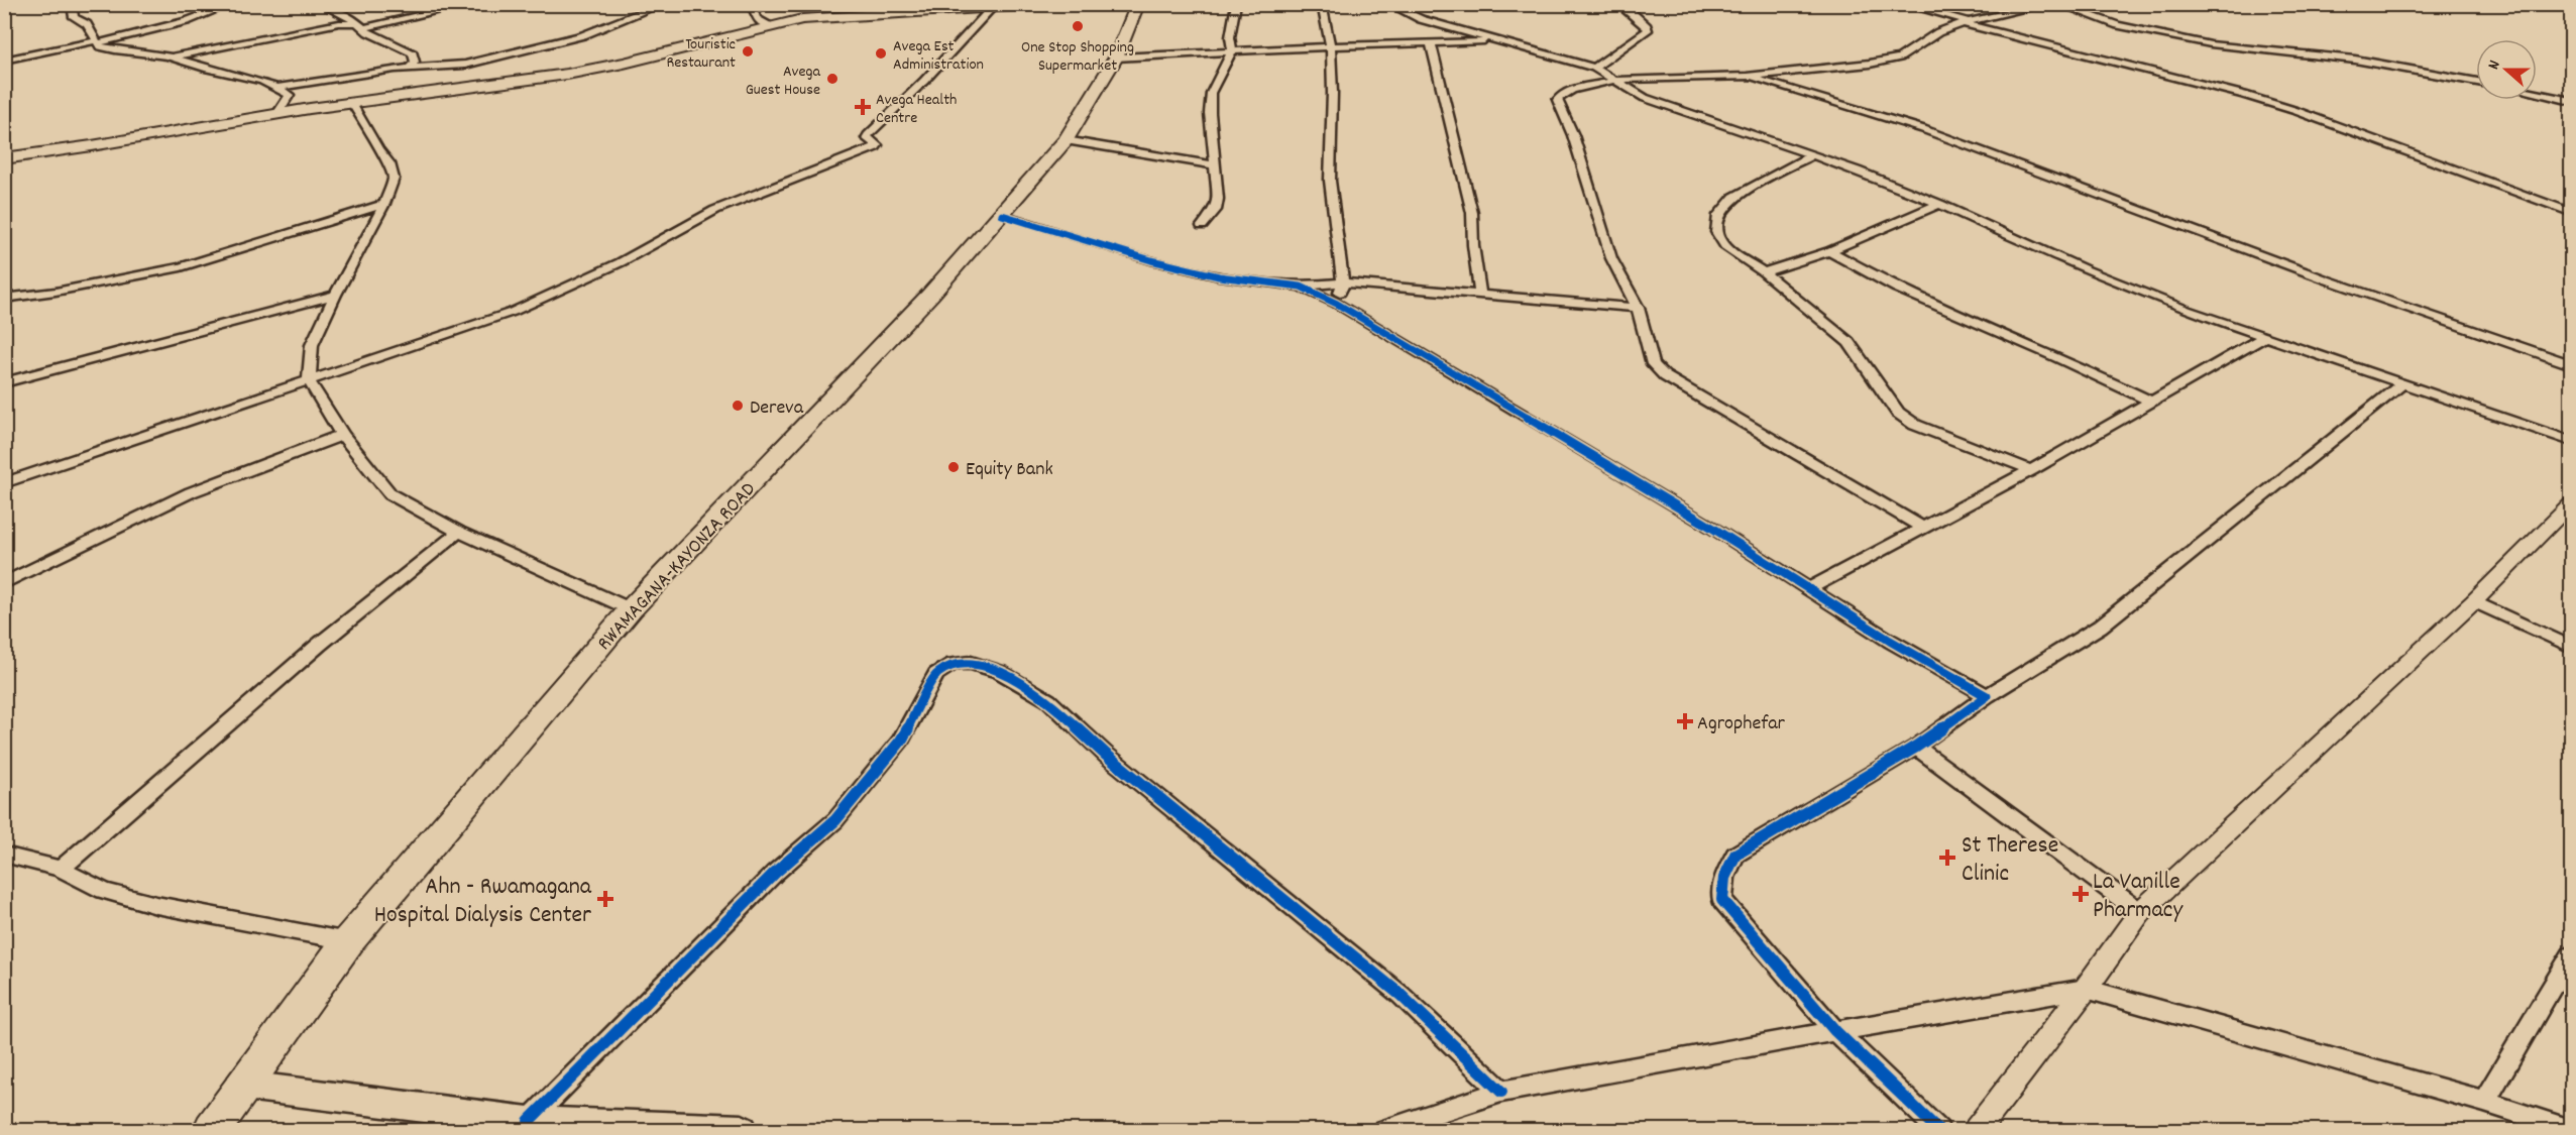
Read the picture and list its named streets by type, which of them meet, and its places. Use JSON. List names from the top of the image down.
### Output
{
  "streets": {
    "highway": ["RWAMAGANA-KAYONZA ROAD"]
  },
  "places": {
    "other": [
      "One Stop Shopping Supermarket",
      "Touristic Restaurant",
      "Avega Est Administration",
      "Avega Guest House",
      "Dereva",
      "Equity Bank"
    ],
    "health": [
      "Avega Health Centre",
      "Agrophefar",
      "St Therese Clinic",
      "La Vanille Pharmacy",
      "Ahn - Rwamagana Hospital Dialysis Center"
    ]
  },
  "north": "left"
}
